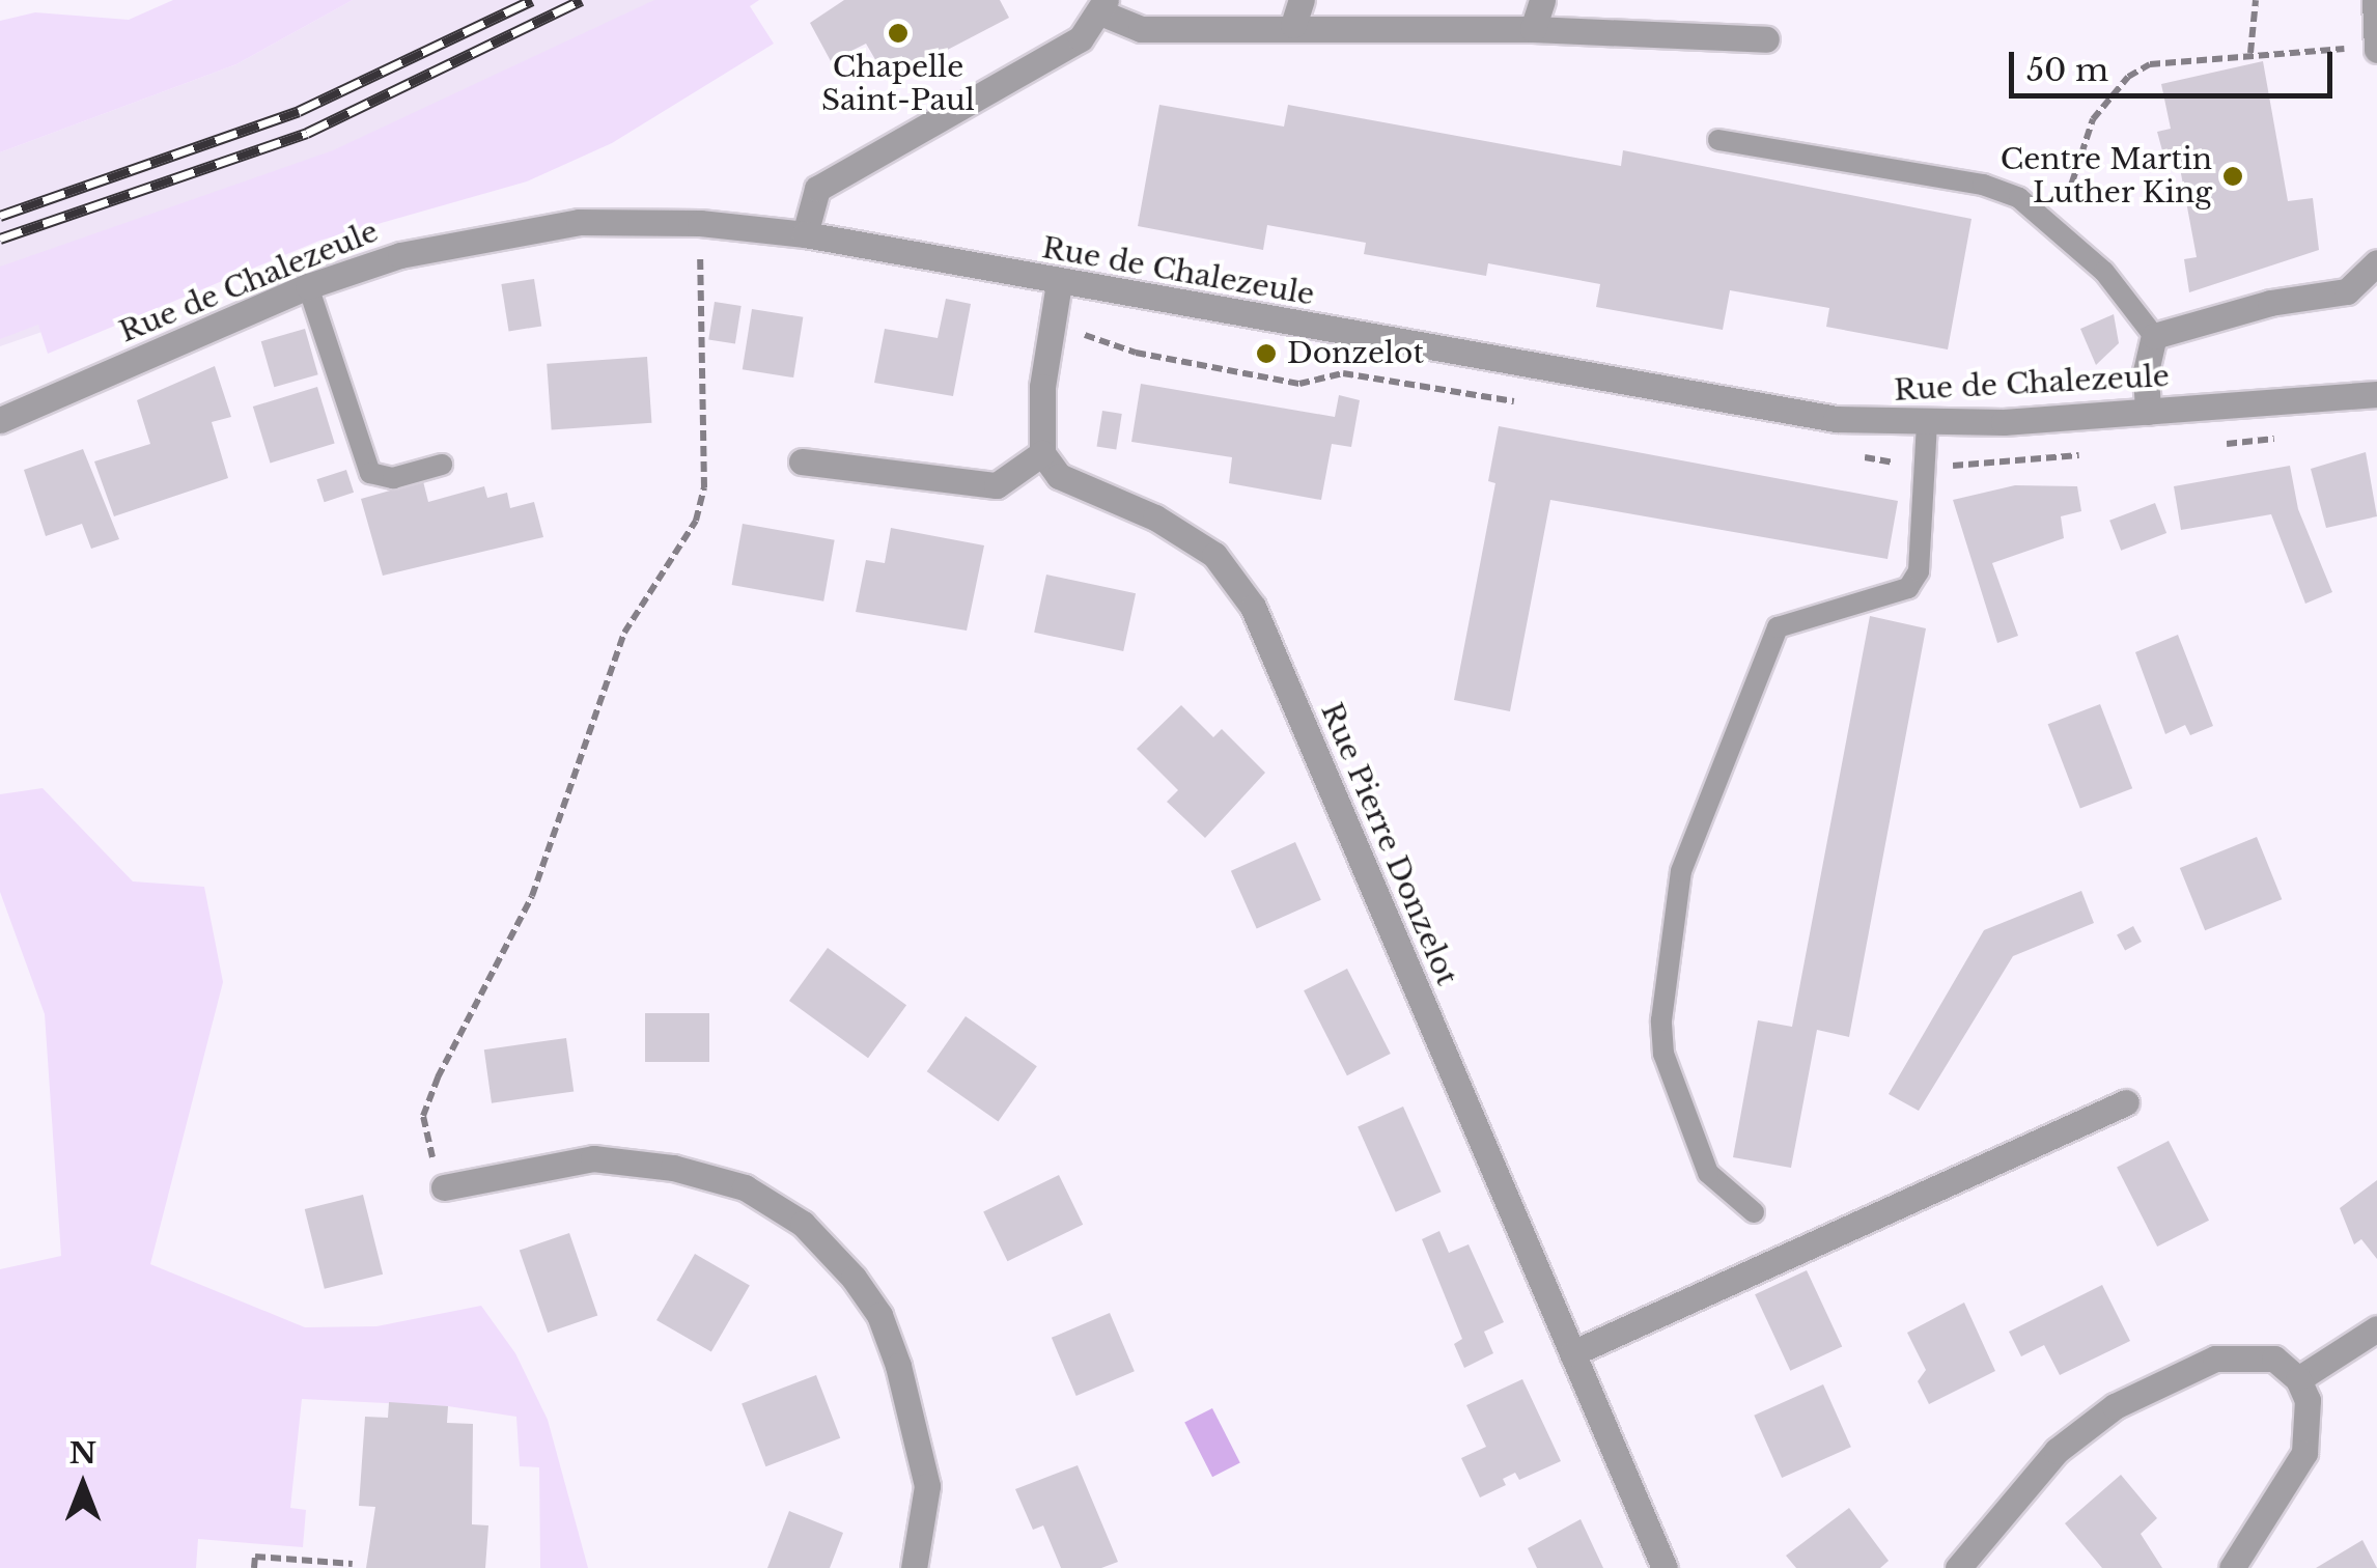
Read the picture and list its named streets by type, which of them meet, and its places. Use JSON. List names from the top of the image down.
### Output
{
  "streets": {
    "street": ["Rue de Chalezeule", "Rue Pierre Donzelot"]
  },
  "places": ["Chapelle Saint-Paul", "Centre Martin Luther King", "Donzelot"],
  "scale_bar": "50 m",
  "north": "top"
}
